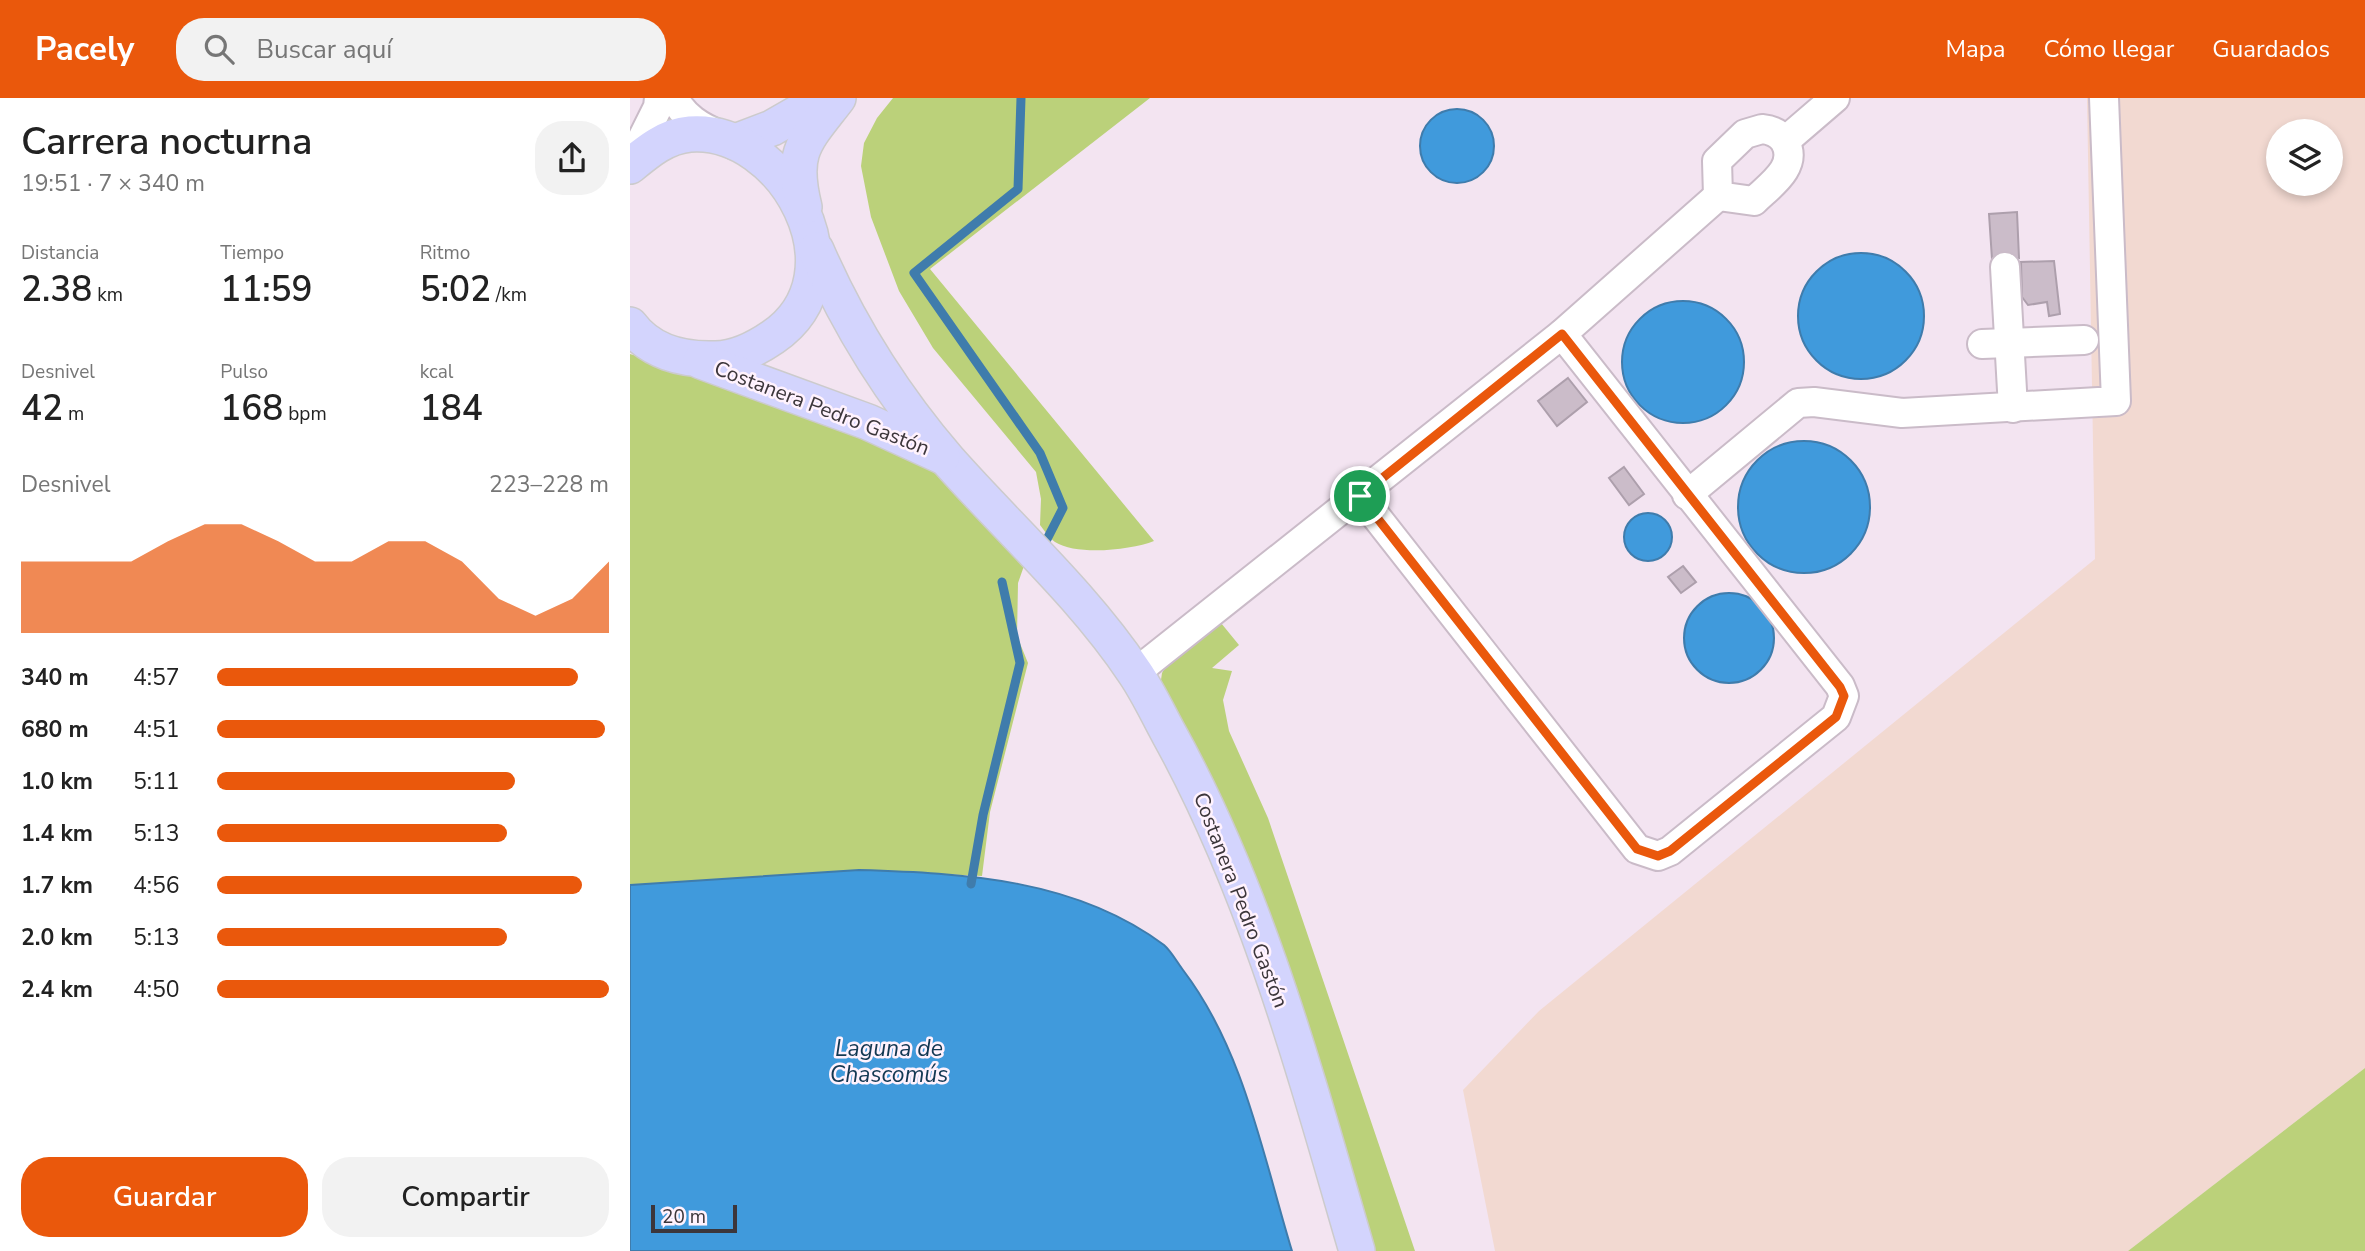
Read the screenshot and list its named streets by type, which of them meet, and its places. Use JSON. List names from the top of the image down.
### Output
{
  "streets": {
    "main road": ["Costanera Pedro Gastón"]
  },
  "water": ["Laguna de Chascomús"],
  "scale_bar": "20 m",
  "page": {
    "header": "Pacely",
    "search": "Buscar aquí",
    "nav": ["Mapa", "Cómo llegar", "Guardados"],
    "heading": ["Carrera nocturna", "19:51 · 7 × 340 m"],
    "stats": [
      ["Distancia", "2.38 km"],
      ["Tiempo", "11:59"],
      ["Ritmo", "5:02 /km"],
      ["Desnivel", "42 m"],
      ["Pulso", "168 bpm"],
      ["kcal", "184"]
    ],
    "chart": ["Desnivel", "223–228 m"],
    "list": [
      {
        "name": "340 m",
        "note": "4:57"
      },
      {
        "name": "680 m",
        "note": "4:51"
      },
      {
        "name": "1.0 km",
        "note": "5:11"
      },
      {
        "name": "1.4 km",
        "note": "5:13"
      },
      {
        "name": "1.7 km",
        "note": "4:56"
      },
      {
        "name": "2.0 km",
        "note": "5:13"
      },
      {
        "name": "2.4 km",
        "note": "4:50"
      }
    ],
    "buttons": ["Guardar", "Compartir"],
    "scale": "20 m"
  }
}
